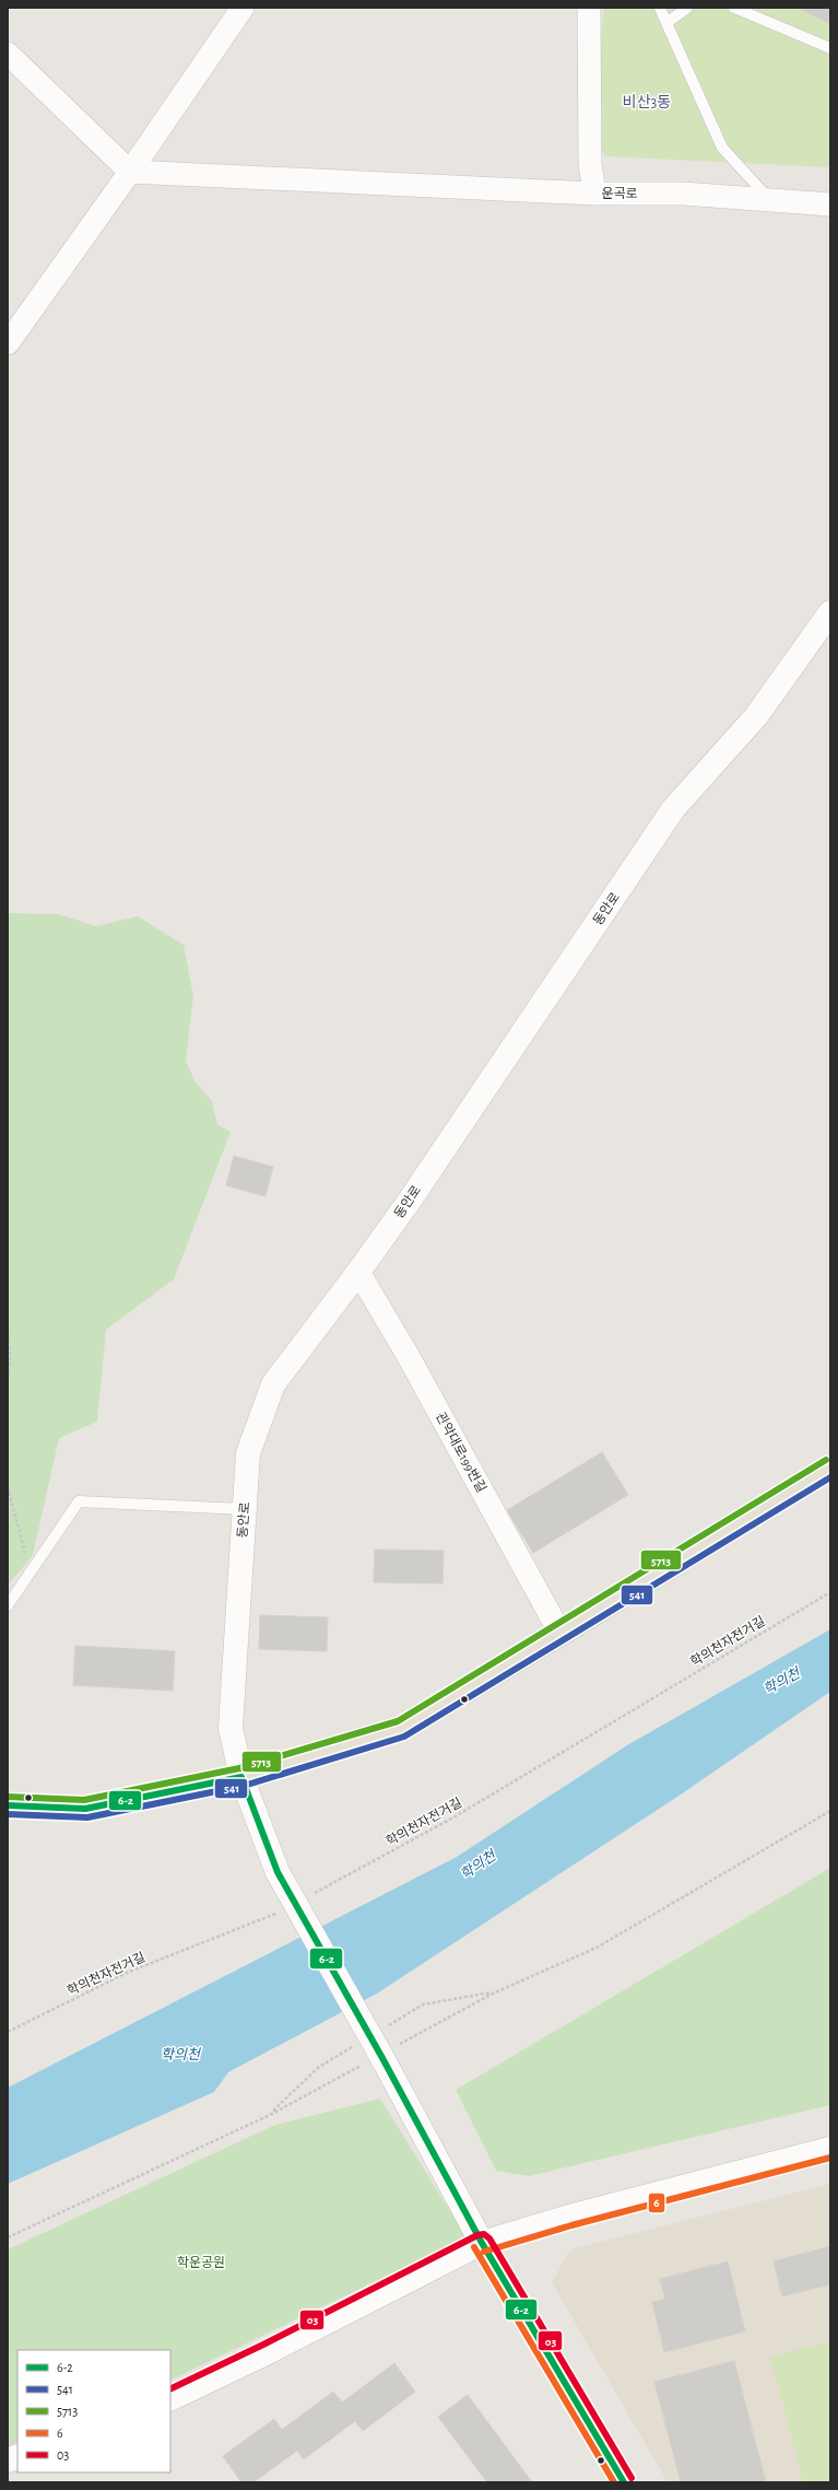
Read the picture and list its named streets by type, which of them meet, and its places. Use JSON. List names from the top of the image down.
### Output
{
  "streets": {
    "street": ["운곡로", "동안로", "관악대로199번길"],
    "path": ["학의천자전거길"]
  },
  "crossings": [
    ["동안로", "관악대로199번길"]
  ],
  "districts": ["비산3동"],
  "water": ["학의천"],
  "parks": ["학운공원"],
  "lines": [
    "transit line 5713",
    "transit line 541",
    "transit line 6-2",
    "transit line 6",
    "transit line 03"
  ],
  "legend": [
    "6-2",
    "541",
    "5713",
    "6",
    "03"
  ]
}
